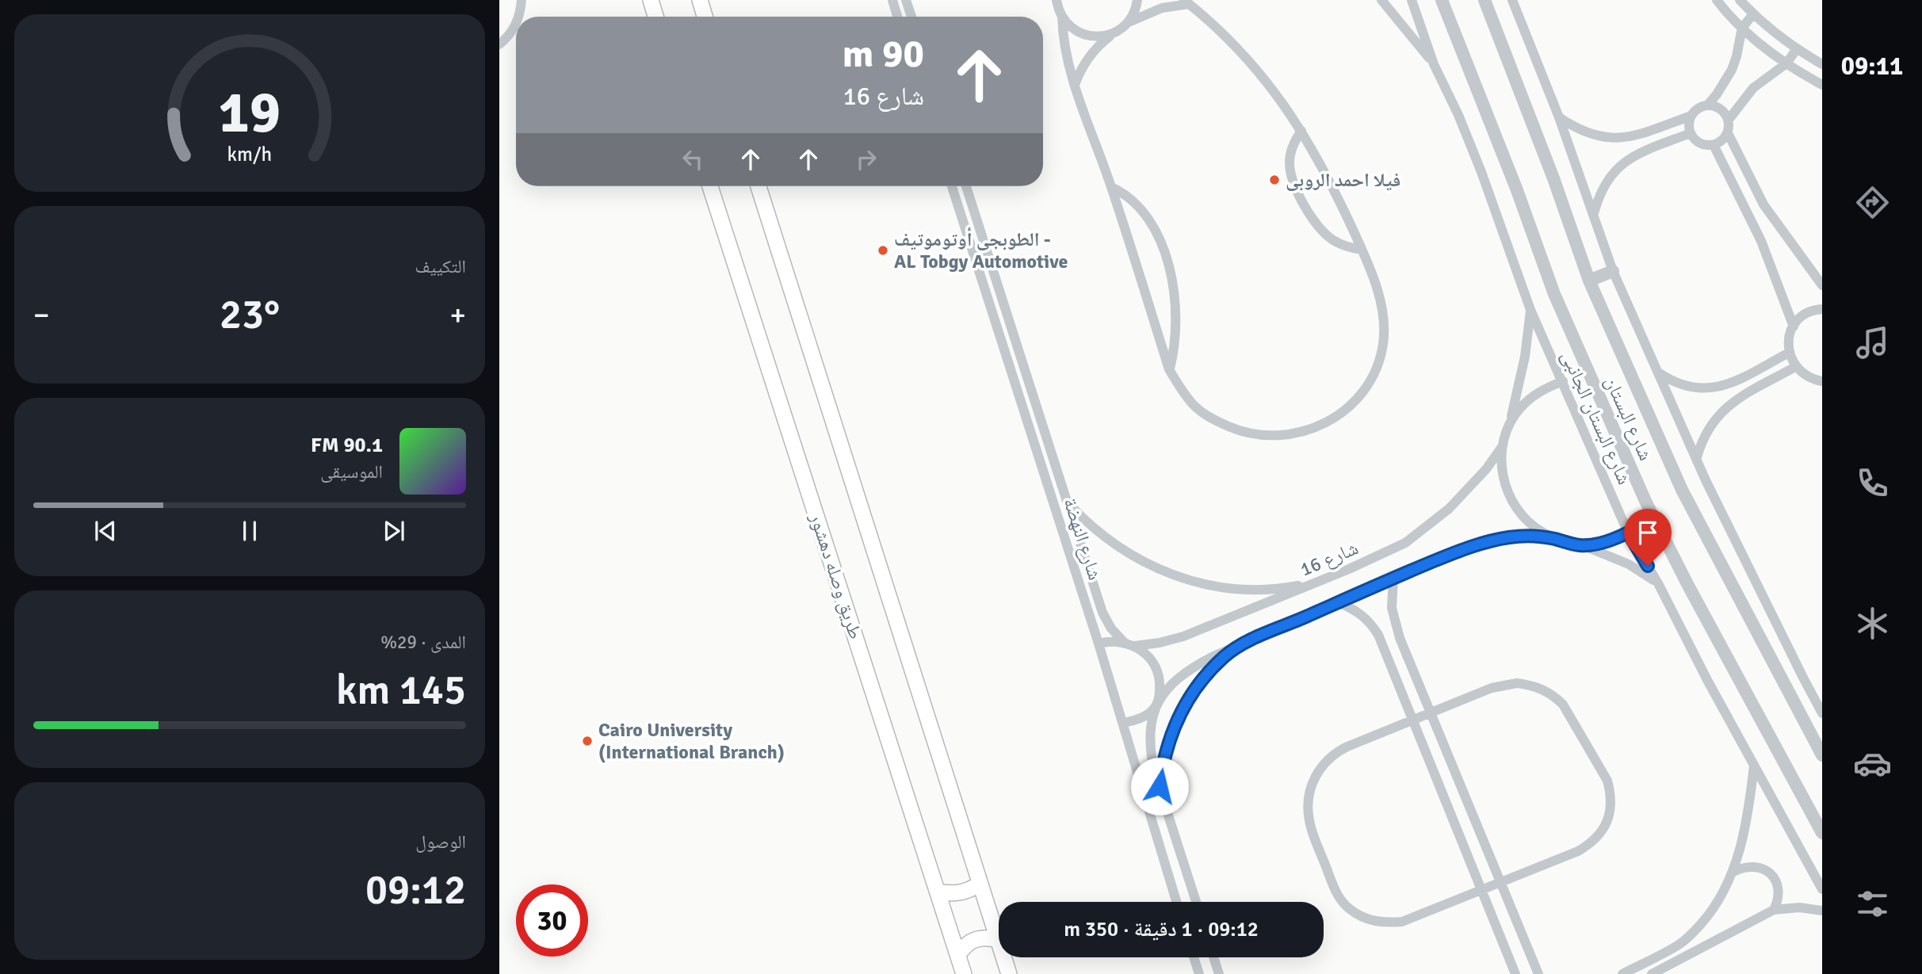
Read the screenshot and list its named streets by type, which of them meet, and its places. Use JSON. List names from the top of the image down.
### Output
{
  "streets": {
    "main road": ["طريق وصله دهشور"],
    "street": [
      "شارع البستان الجانبى",
      "شارع البستان",
      "شارع النهضة",
      "شارع 16"
    ]
  },
  "places": ["فيلا احمد الروبى", "الطوبجى أوتوموتيف - AL Tobgy Automotive", "Cairo University (International Branch)"],
  "page": {
    "tabs": "09:11",
    "turn": ["90 m", "شارع 16"],
    "tile": [
      "التكييف",
      ["المدى · 29%", "145 km"],
      ["الوصول", "09:12"]
    ],
    "heat": ["−", "23°", "+"],
    "song": ["90.1 FM", "الموسيقى"],
    "limit": "30",
    "trip": "09:12 · 1 دقيقة · 350 m",
    "gauge": ["19", "km/h"]
  }
}
